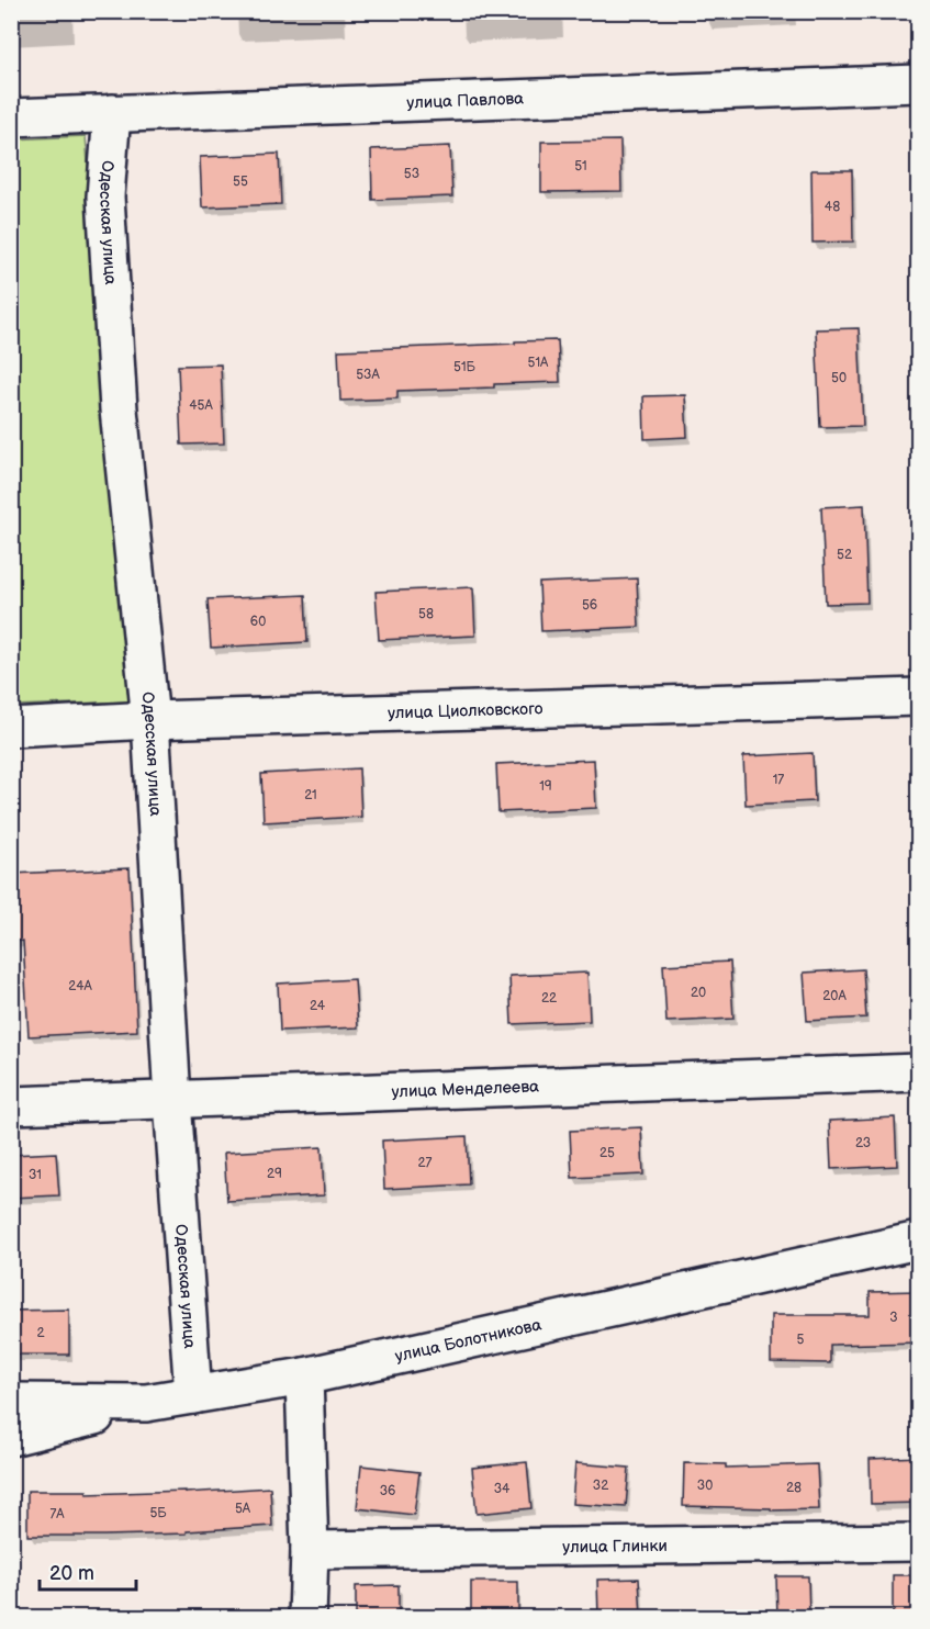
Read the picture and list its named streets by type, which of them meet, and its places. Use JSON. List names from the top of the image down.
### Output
{
  "streets": {
    "street": [
      "улица Павлова",
      "Одесская улица",
      "улица Циолковского",
      "улица Менделеева",
      "улица Болотникова",
      "улица Глинки"
    ]
  },
  "crossings": [
    ["улица Павлова", "Одесская улица"],
    ["Одесская улица", "улица Циолковского"],
    ["Одесская улица", "улица Менделеева"],
    ["Одесская улица", "улица Болотникова"]
  ],
  "house_numbers": [
    "51",
    "53",
    "55",
    "48",
    "51А",
    "51Б",
    "53А",
    "50",
    "45А",
    "52",
    "56",
    "58",
    "60",
    "17",
    "19",
    "21",
    "24А",
    "20",
    "20А",
    "22",
    "24",
    "23",
    "25",
    "27",
    "29",
    "31",
    "3",
    "2",
    "5",
    "32",
    "30",
    "28",
    "34",
    "36",
    "5А",
    "5Б",
    "7А"
  ],
  "scale_bar": "20 m"
}
